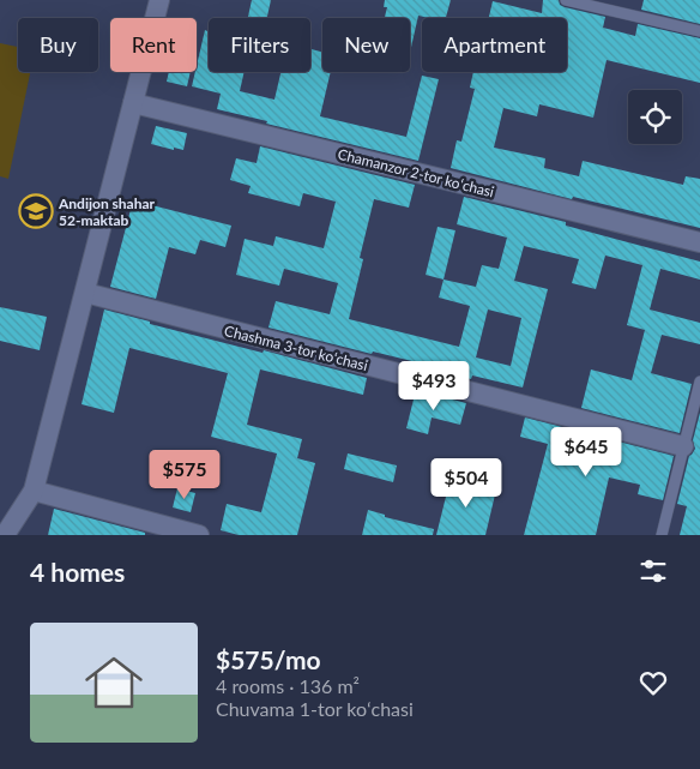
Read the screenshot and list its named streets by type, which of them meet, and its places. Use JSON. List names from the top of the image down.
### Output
{
  "streets": {
    "street": ["Chamanzor 2-tor koʻchasi", "Chashma 3-tor koʻchasi"]
  },
  "places": {
    "school or university": ["Andijon shahar 52-maktab"]
  },
  "page": {
    "chip": [
      "Buy",
      "Rent",
      "Filters",
      "New",
      "Apartment"
    ],
    "price": [
      "$493",
      "$645",
      "$575",
      "$504"
    ],
    "heading": "4 homes",
    "list": [
      {
        "name": "$575/mo",
        "note": "4 rooms · 136 m² · Chuvama 1-tor koʻchasi"
      }
    ]
  }
}
